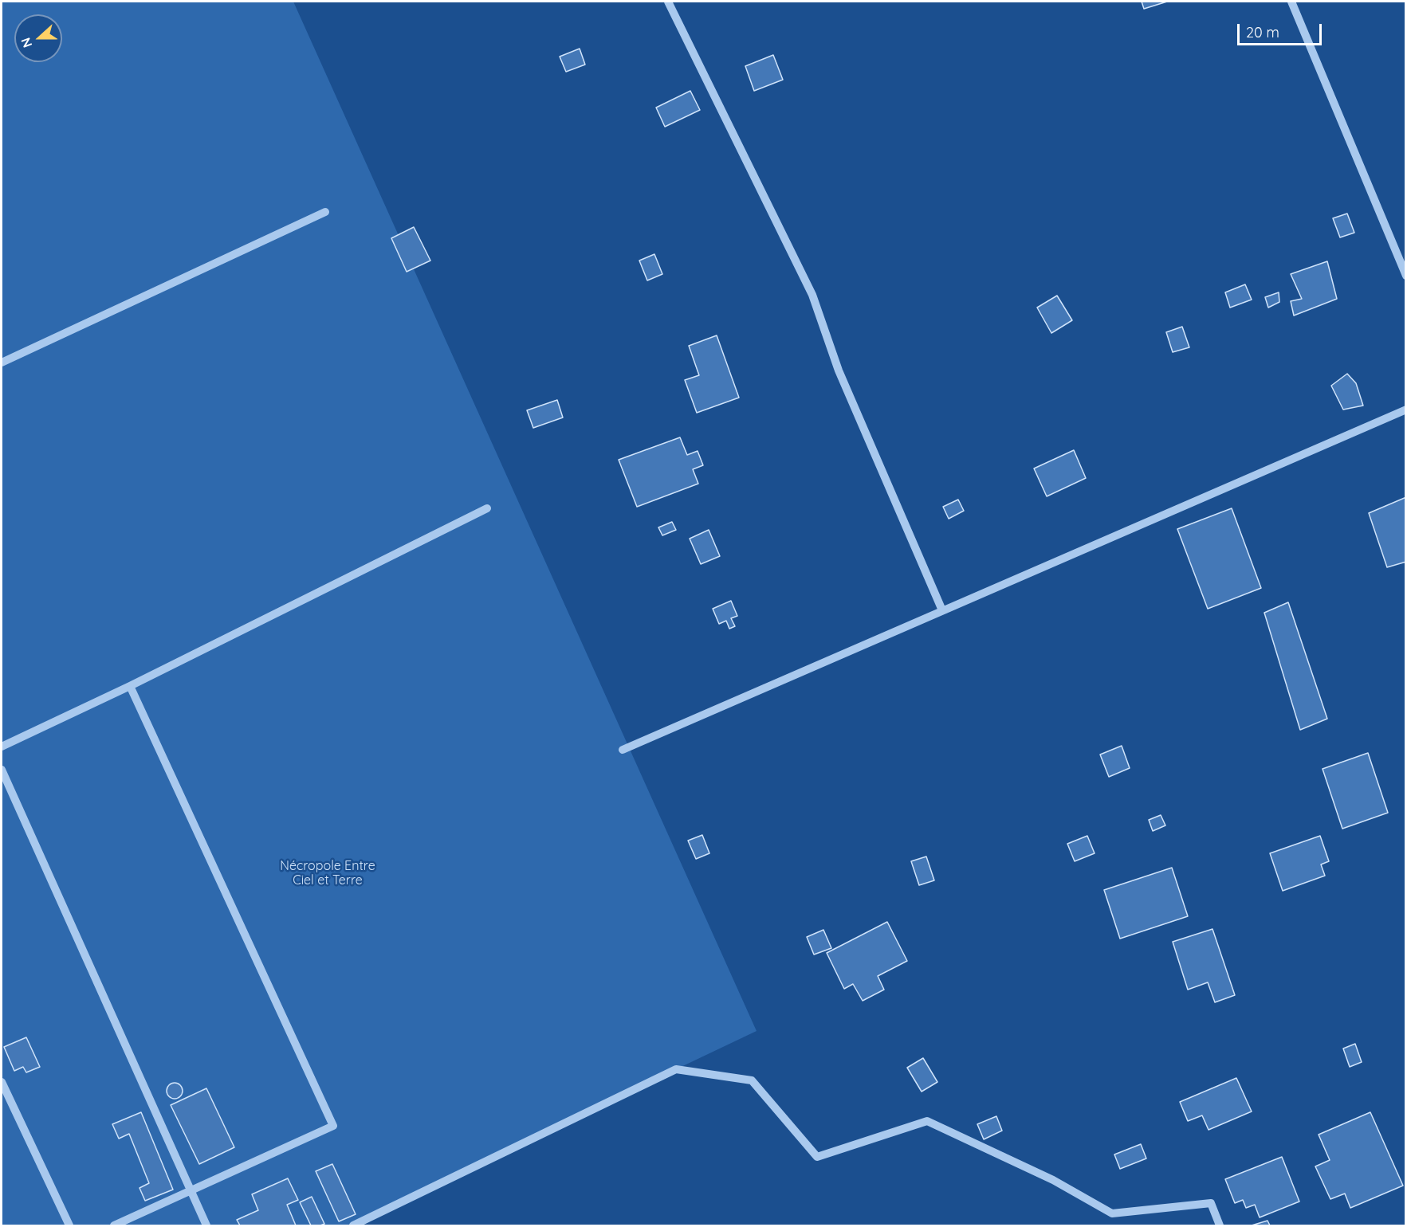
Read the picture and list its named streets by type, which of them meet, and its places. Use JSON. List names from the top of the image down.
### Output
{
  "parks": ["Nécropole Entre Ciel et Terre"],
  "scale_bar": "20 m",
  "north": "left"
}
